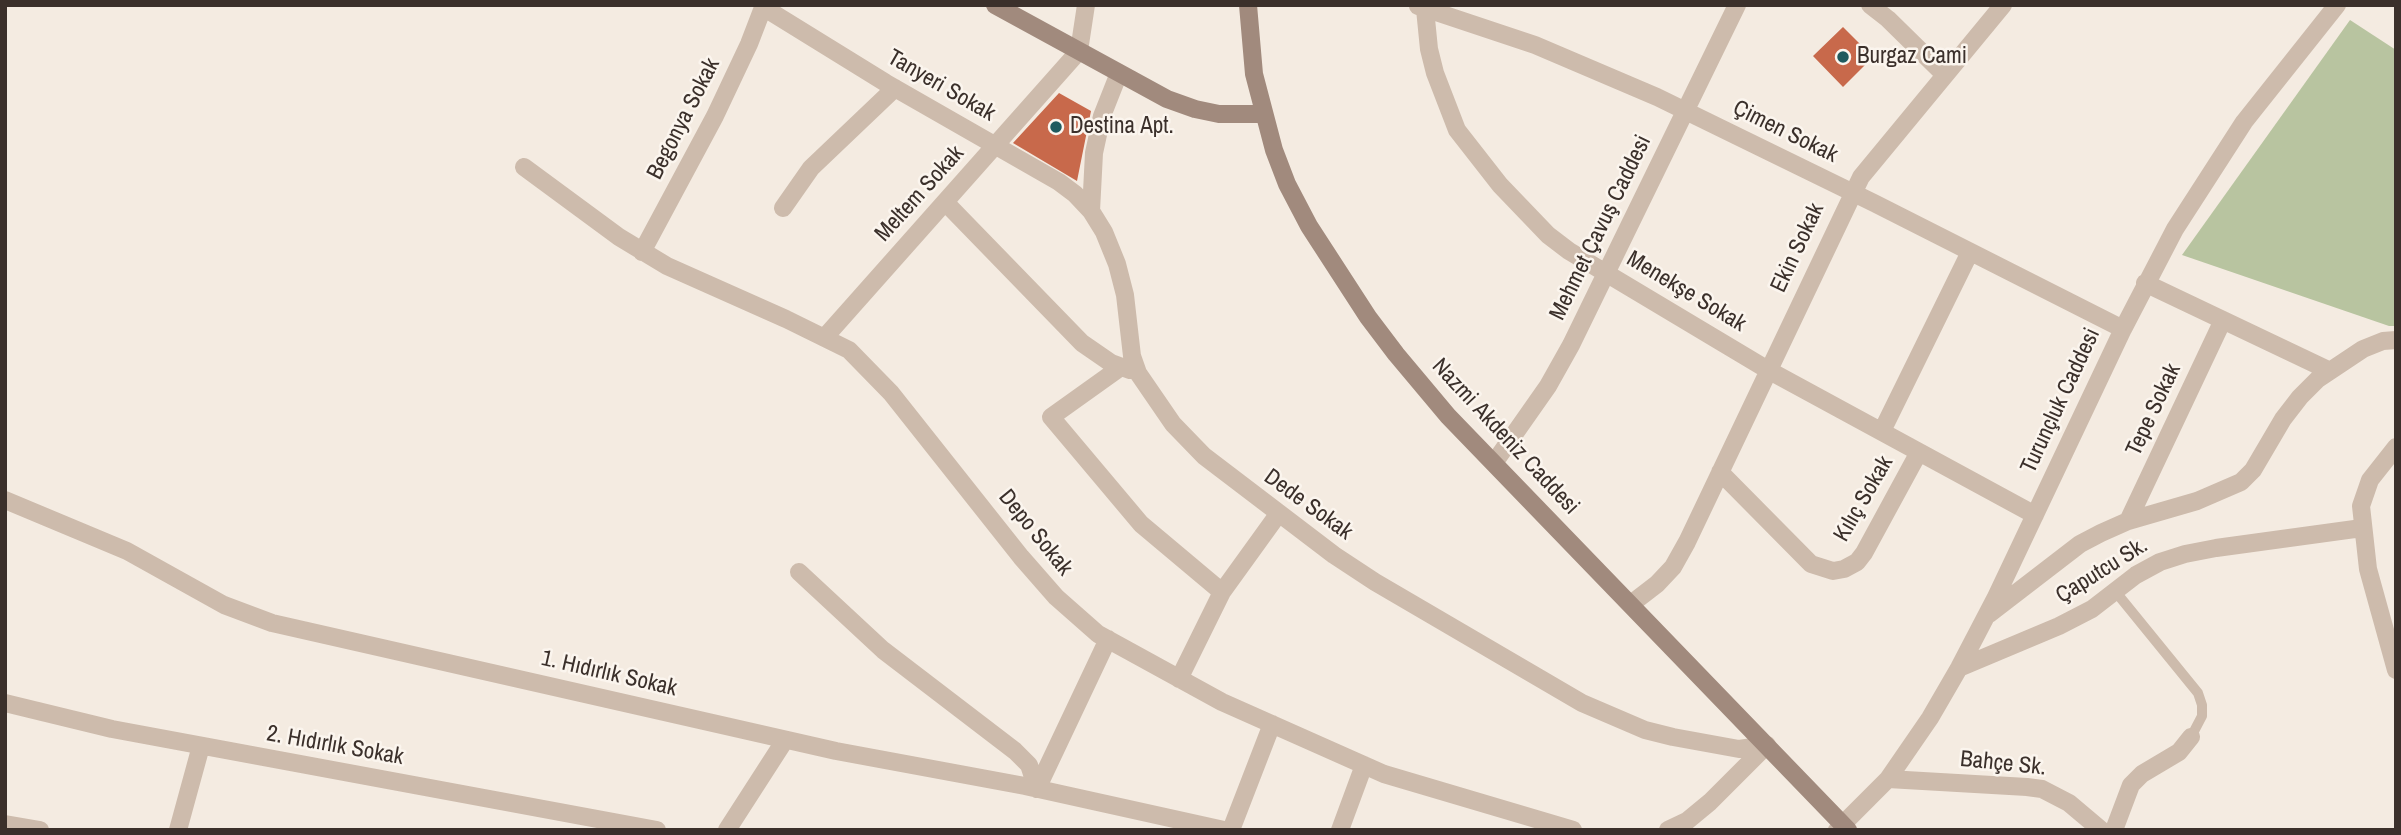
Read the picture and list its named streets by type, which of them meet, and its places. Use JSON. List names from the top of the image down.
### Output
{
  "streets": {
    "street": [
      "Tanyeri Sokak",
      "Begonya Sokak",
      "Çimen Sokak",
      "Meltem Sokak",
      "Mehmet Çavuş Caddesi",
      "Ekin Sokak",
      "Menekşe Sokak",
      "Turunçluk Caddesi",
      "Tepe Sokak",
      "Nazmi Akdeniz Caddesi",
      "Kılıç Sokak",
      "Dede Sokak",
      "Depo Sokak",
      "Çaputcu Sk.",
      "1. Hıdırlık Sokak",
      "2. Hıdırlık Sokak",
      "Bahçe Sk."
    ]
  },
  "crossings": [
    ["Tanyeri Sokak", "Begonya Sokak"],
    ["Tanyeri Sokak", "Meltem Sokak"],
    ["Tanyeri Sokak", "Dede Sokak"],
    ["Begonya Sokak", "Depo Sokak"],
    ["Çimen Sokak", "Mehmet Çavuş Caddesi"],
    ["Çimen Sokak", "Ekin Sokak"],
    ["Çimen Sokak", "Menekşe Sokak"],
    ["Çimen Sokak", "Turunçluk Caddesi"],
    ["Meltem Sokak", "Depo Sokak"],
    ["Mehmet Çavuş Caddesi", "Menekşe Sokak"],
    ["Mehmet Çavuş Caddesi", "Nazmi Akdeniz Caddesi"],
    ["Ekin Sokak", "Menekşe Sokak"],
    ["Ekin Sokak", "Nazmi Akdeniz Caddesi"],
    ["Ekin Sokak", "Kılıç Sokak"],
    ["Menekşe Sokak", "Turunçluk Caddesi"],
    ["Menekşe Sokak", "Kılıç Sokak"],
    ["Turunçluk Caddesi", "Nazmi Akdeniz Caddesi"],
    ["Turunçluk Caddesi", "Çaputcu Sk."],
    ["Turunçluk Caddesi", "Bahçe Sk."],
    ["Nazmi Akdeniz Caddesi", "Dede Sokak"]
  ],
  "places": ["Burgaz Cami", "Destina Apt."]
}
